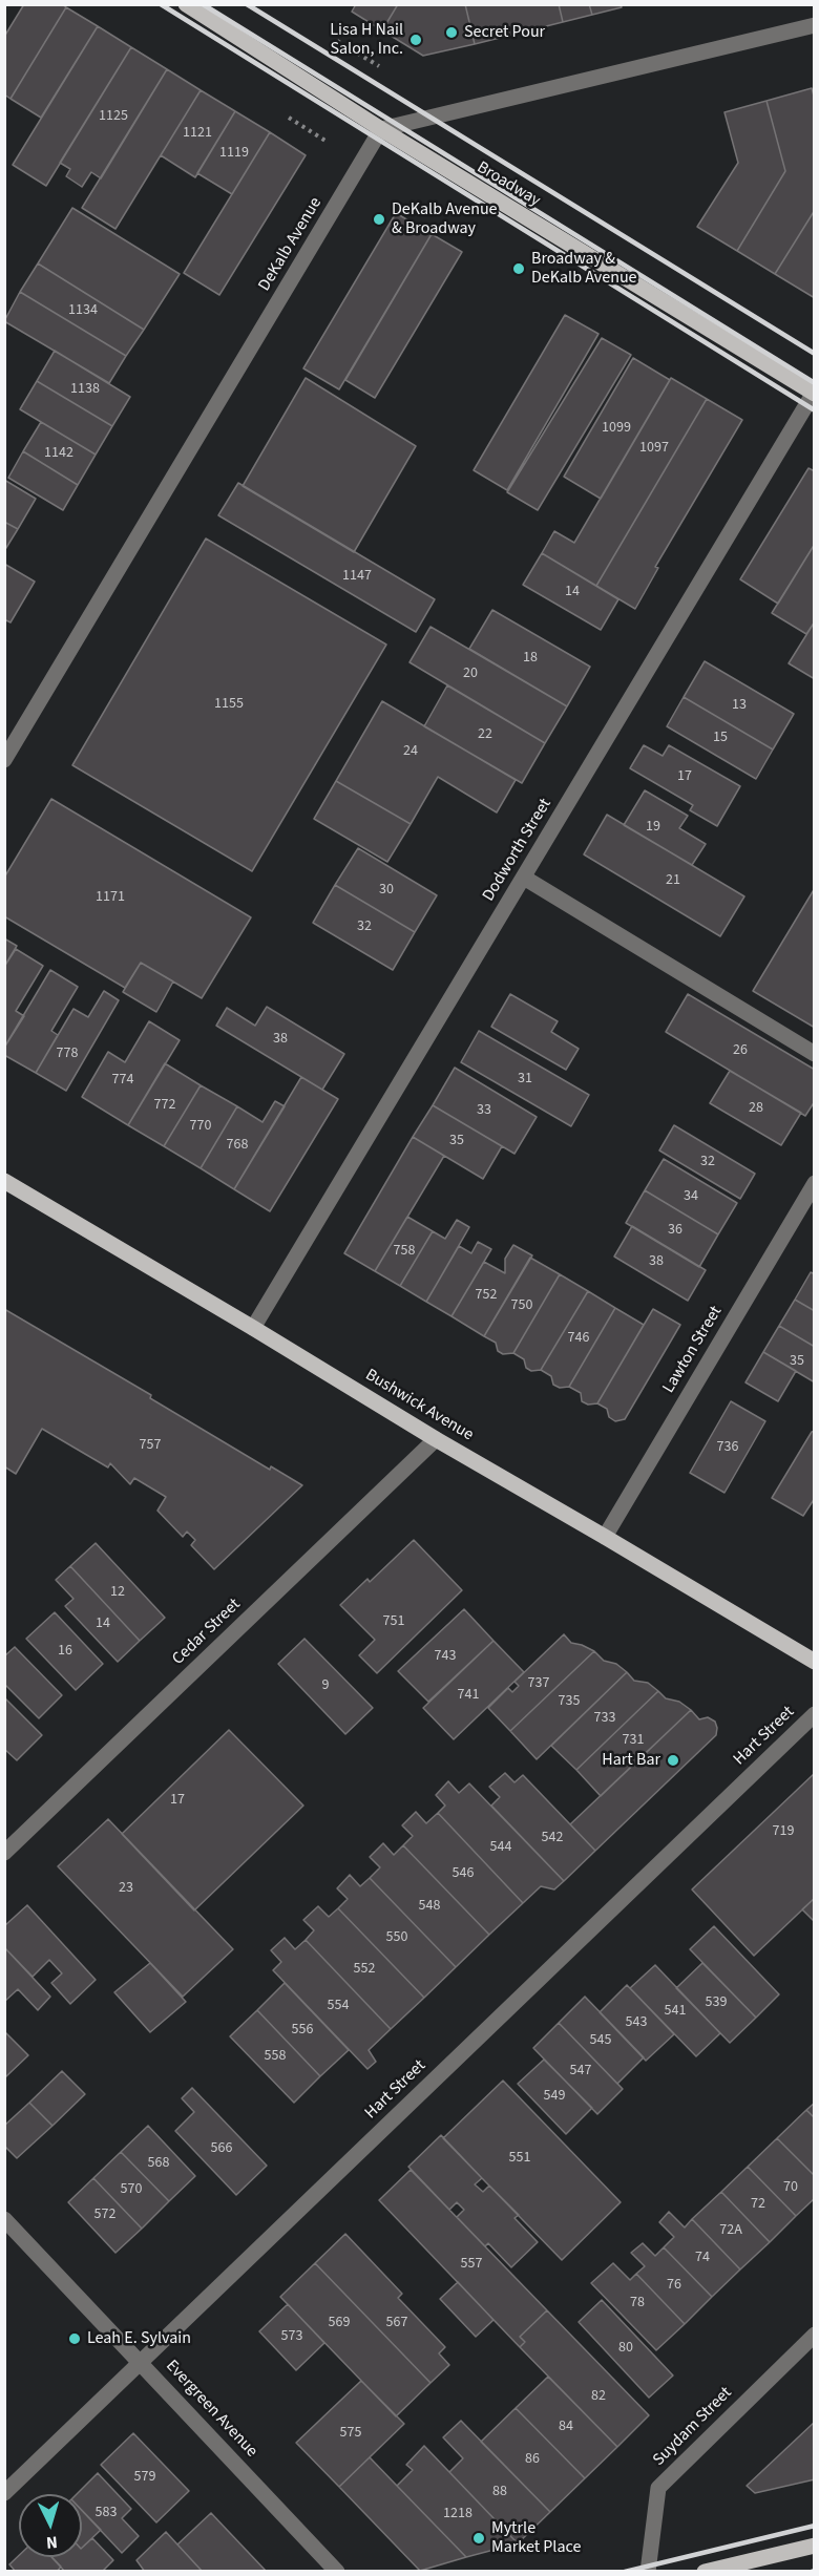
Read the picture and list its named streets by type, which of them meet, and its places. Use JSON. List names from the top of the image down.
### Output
{
  "streets": {
    "main road": ["Broadway", "Bushwick Avenue"],
    "street": [
      "DeKalb Avenue",
      "Dodworth Street",
      "Lawton Street",
      "Cedar Street",
      "Hart Street",
      "Evergreen Avenue",
      "Suydam Street"
    ]
  },
  "crossings": [
    ["Broadway", "DeKalb Avenue"],
    ["Broadway", "Dodworth Street"],
    ["Dodworth Street", "Bushwick Avenue"],
    ["Lawton Street", "Bushwick Avenue"],
    ["Bushwick Avenue", "Cedar Street"],
    ["Hart Street", "Evergreen Avenue"]
  ],
  "places": [
    "Secret Pour",
    "Lisa H Nail Salon, Inc.",
    "DeKalb Avenue & Broadway",
    "Broadway & DeKalb Avenue",
    "Hart Bar",
    "Leah E. Sylvain",
    "Mytrle Market Place"
  ],
  "house_numbers": [
    "1125",
    "1121",
    "1119",
    "1134",
    "1138",
    "1099",
    "1097",
    "1142",
    "1147",
    "14",
    "18",
    "20",
    "1155",
    "13",
    "22",
    "15",
    "24",
    "17",
    "19",
    "21",
    "30",
    "1171",
    "32",
    "38",
    "26",
    "778",
    "31",
    "774",
    "772",
    "28",
    "33",
    "770",
    "35",
    "768",
    "32",
    "34",
    "36",
    "758",
    "38",
    "752",
    "750",
    "746",
    "35",
    "757",
    "736",
    "12",
    "751",
    "14",
    "16",
    "743",
    "737",
    "9",
    "741",
    "735",
    "733",
    "731",
    "17",
    "719",
    "542",
    "544",
    "546",
    "23",
    "548",
    "550",
    "552",
    "539",
    "554",
    "541",
    "543",
    "556",
    "545",
    "558",
    "547",
    "549",
    "566",
    "551",
    "568",
    "70",
    "570",
    "72",
    "572",
    "72A",
    "74",
    "557",
    "76",
    "78",
    "569",
    "567",
    "573",
    "80",
    "82",
    "84",
    "575",
    "86",
    "579",
    "88",
    "583",
    "1218"
  ],
  "north": "bottom"
}
